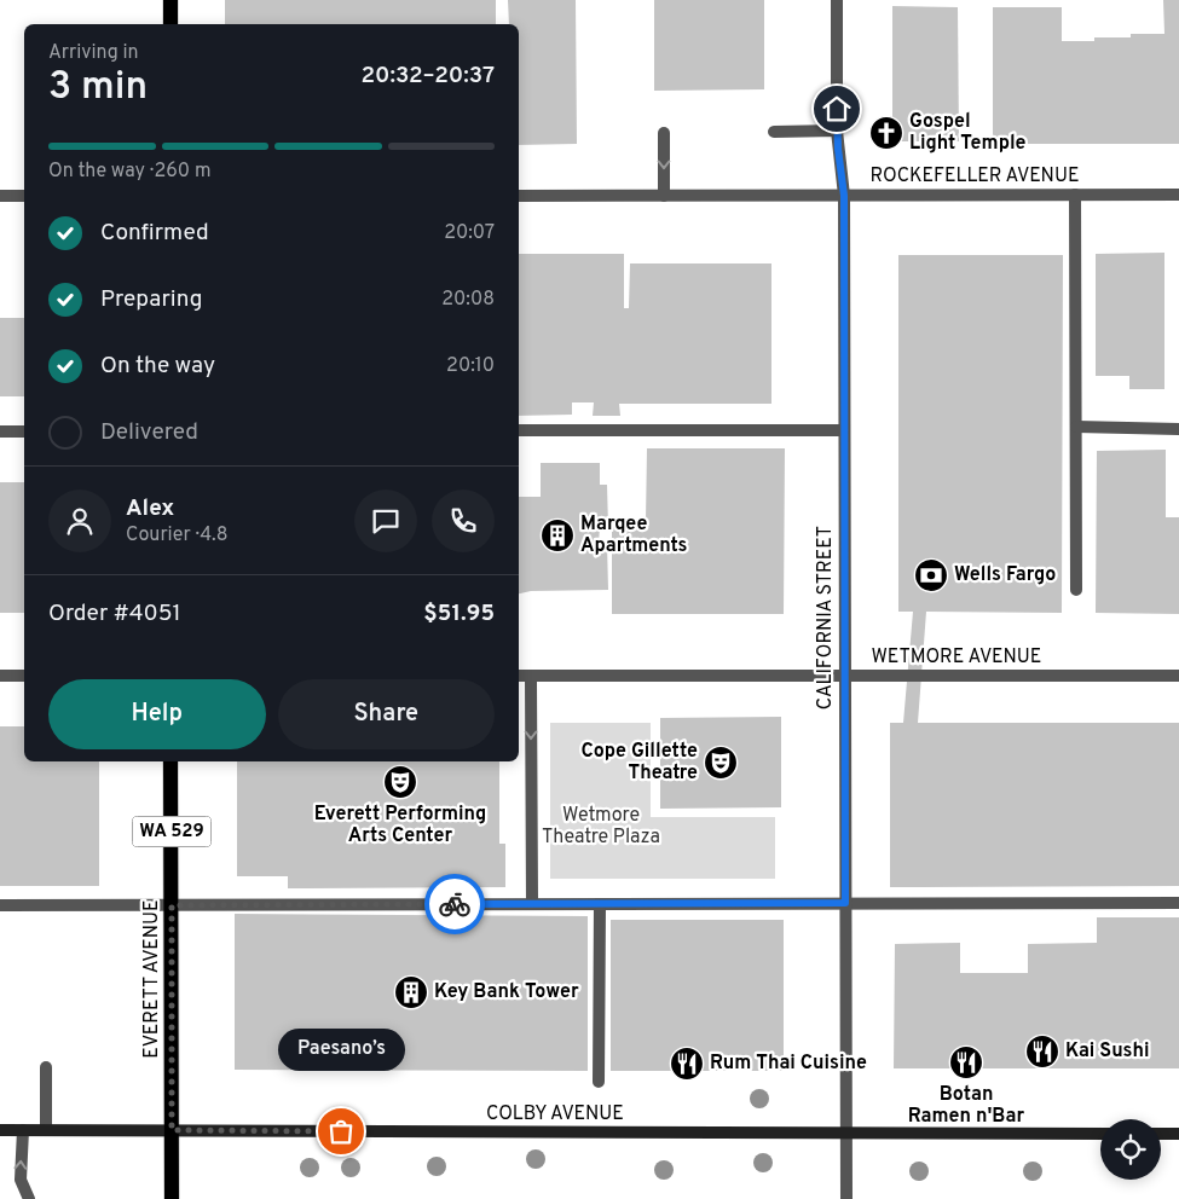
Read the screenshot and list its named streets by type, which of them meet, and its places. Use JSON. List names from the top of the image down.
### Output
{
  "streets": {
    "main road": ["WA 529", "EVERETT AVENUE", "COLBY AVENUE"],
    "street": ["ROCKEFELLER AVENUE", "CALIFORNIA STREET", "WETMORE AVENUE"]
  },
  "crossings": [
    ["ROCKEFELLER AVENUE", "CALIFORNIA STREET"],
    ["CALIFORNIA STREET", "WETMORE AVENUE"],
    ["CALIFORNIA STREET", "COLBY AVENUE"],
    ["EVERETT AVENUE", "COLBY AVENUE"]
  ],
  "parks": ["Wetmore Theatre Plaza"],
  "places": {
    "church": ["Gospel Light Temple"],
    "building": ["Marqee Apartments", "Key Bank Tower"],
    "bank": ["Wells Fargo"],
    "theatre": ["Cope Gillette Theatre", "Everett Performing Arts Center"],
    "restaurant": ["Kai Sushi", "Botan Ramen n'Bar", "Rum Thai Cuisine"],
    "other": ["Paesano’s"]
  },
  "page": {
    "heading": ["3 min", "Arriving in", "20:32–20:37"],
    "panel": [
      "Alex",
      "Courier · 4.8",
      "Order #4051",
      "$51.95"
    ],
    "bar": "On the way · 260 m",
    "list": [
      ["Confirmed", "20:07"],
      ["Preparing", "20:08"],
      ["On the way", "20:10"],
      "Delivered"
    ],
    "buttons": ["Help", "Share"],
    "bubble": "Paesano’s"
  }
}
